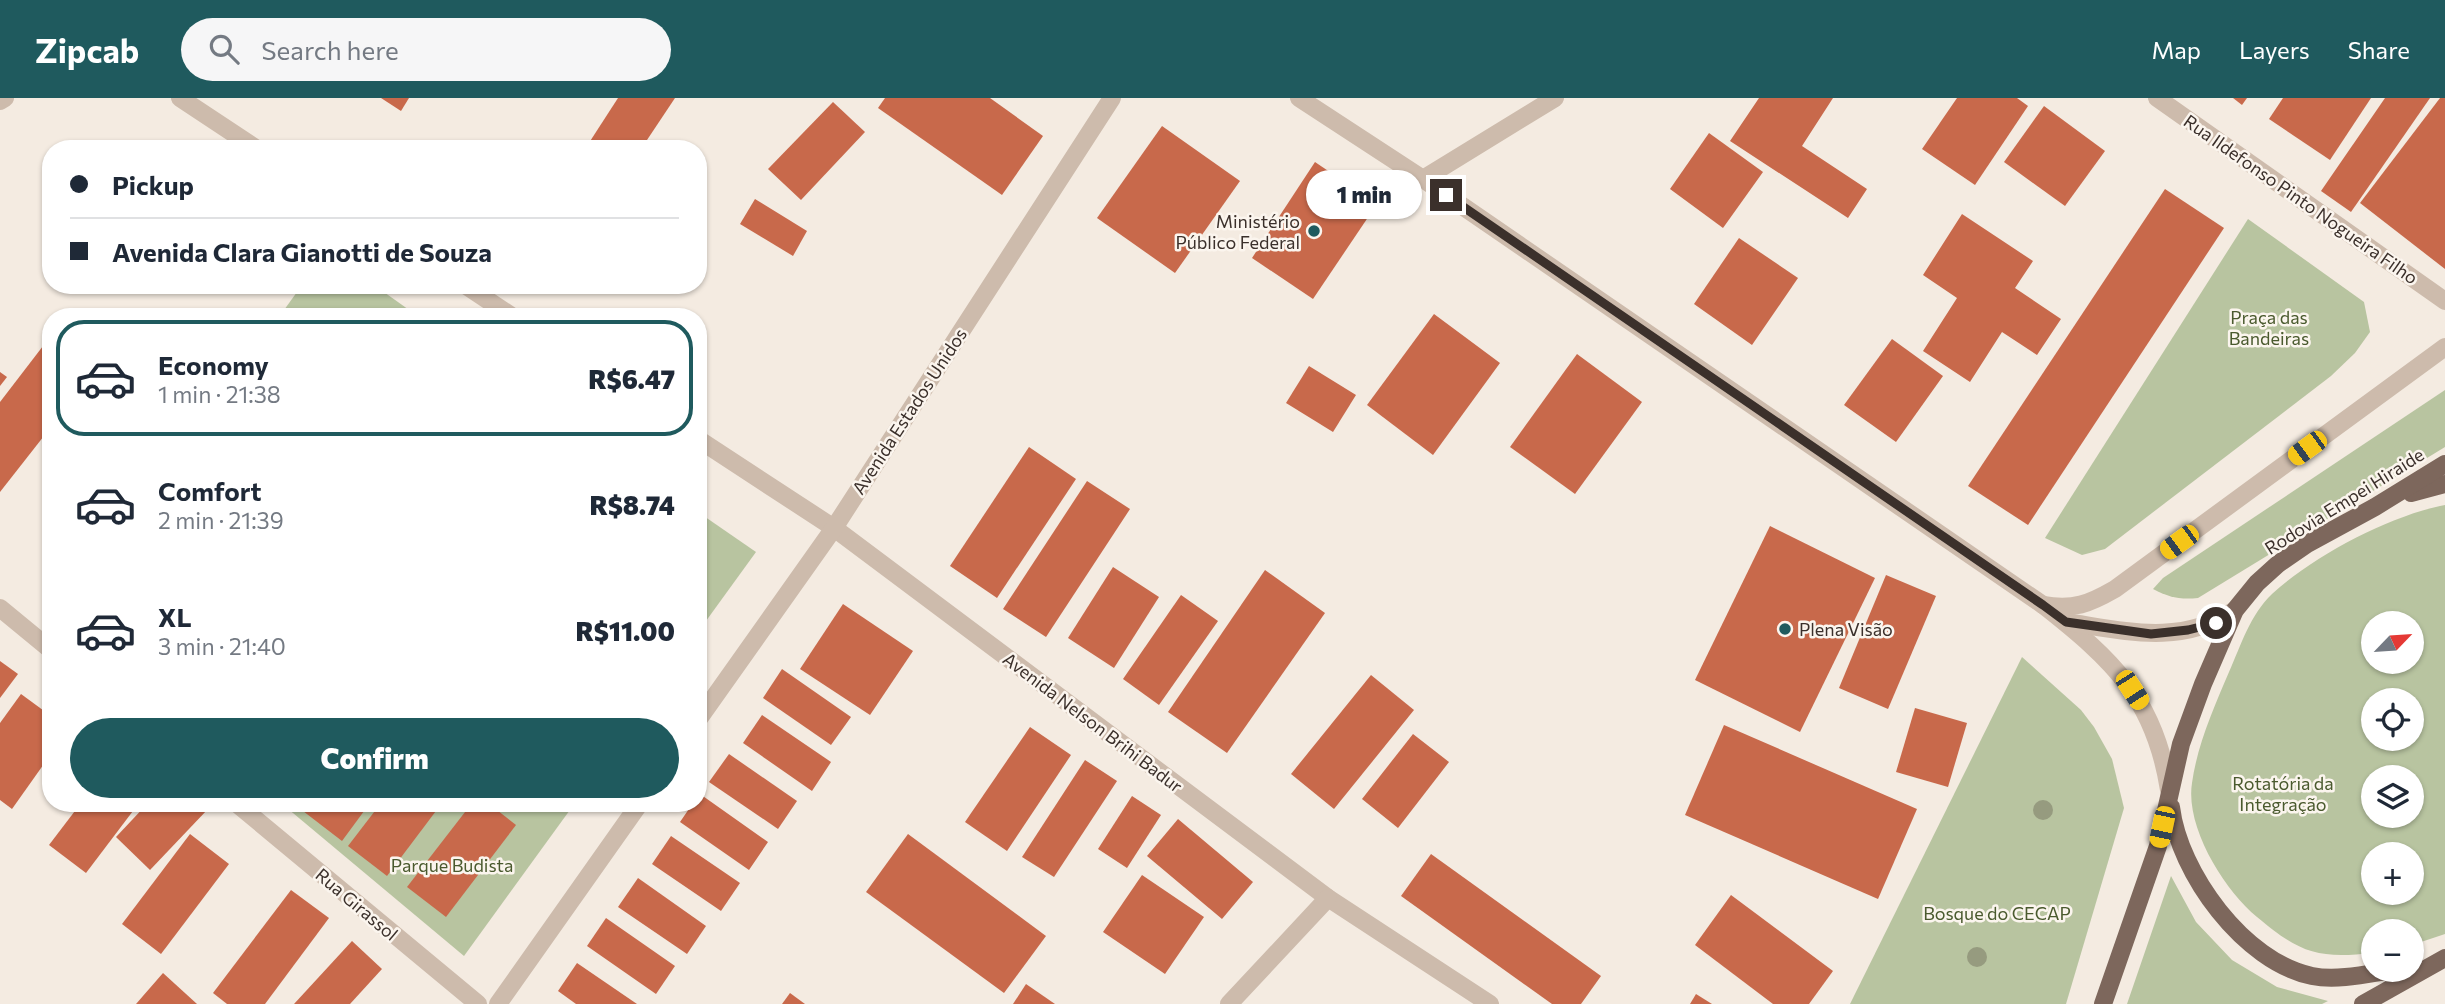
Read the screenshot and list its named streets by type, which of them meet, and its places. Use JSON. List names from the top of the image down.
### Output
{
  "streets": {
    "main road": ["Rodovia Empei Hiraide"],
    "street": [
      "Rua Ildefonso Pinto Nogueira Filho",
      "Avenida Estados Unidos",
      "Avenida Nelson Brihi Badur",
      "Rua Girassol"
    ]
  },
  "crossings": [
    ["Avenida Estados Unidos", "Avenida Nelson Brihi Badur"]
  ],
  "parks": [
    "Praça das Bandeiras",
    "Rotatória da Integração",
    "Parque Budista",
    "Bosque do CECAP"
  ],
  "places": ["Ministério Público Federal", "Plena Visão"],
  "north": "top right",
  "page": {
    "header": "Zipcab",
    "search": "Search here",
    "nav": ["Map", "Layers", "Share"],
    "banner": ["Pickup", "Avenida Clara Gianotti de Souza"],
    "bubble": "1 min",
    "list": [
      {
        "name": "Economy",
        "note": "1 min · 21:38",
        "value": "R$6.47"
      },
      {
        "name": "Comfort",
        "note": "2 min · 21:39",
        "value": "R$8.74"
      },
      {
        "name": "XL",
        "note": "3 min · 21:40",
        "value": "R$11.00"
      }
    ],
    "map_buttons": ["+", "−"],
    "buttons": "Confirm"
  }
}
